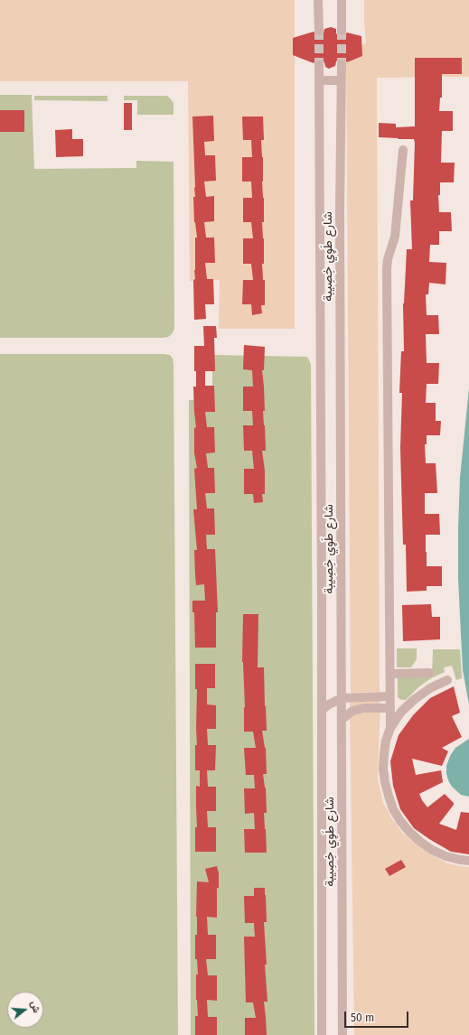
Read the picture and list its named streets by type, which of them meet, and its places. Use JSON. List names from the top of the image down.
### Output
{
  "streets": {
    "street": ["شارع طَوِي خِصِيبة"]
  },
  "scale_bar": "50 m",
  "north": "right"
}
